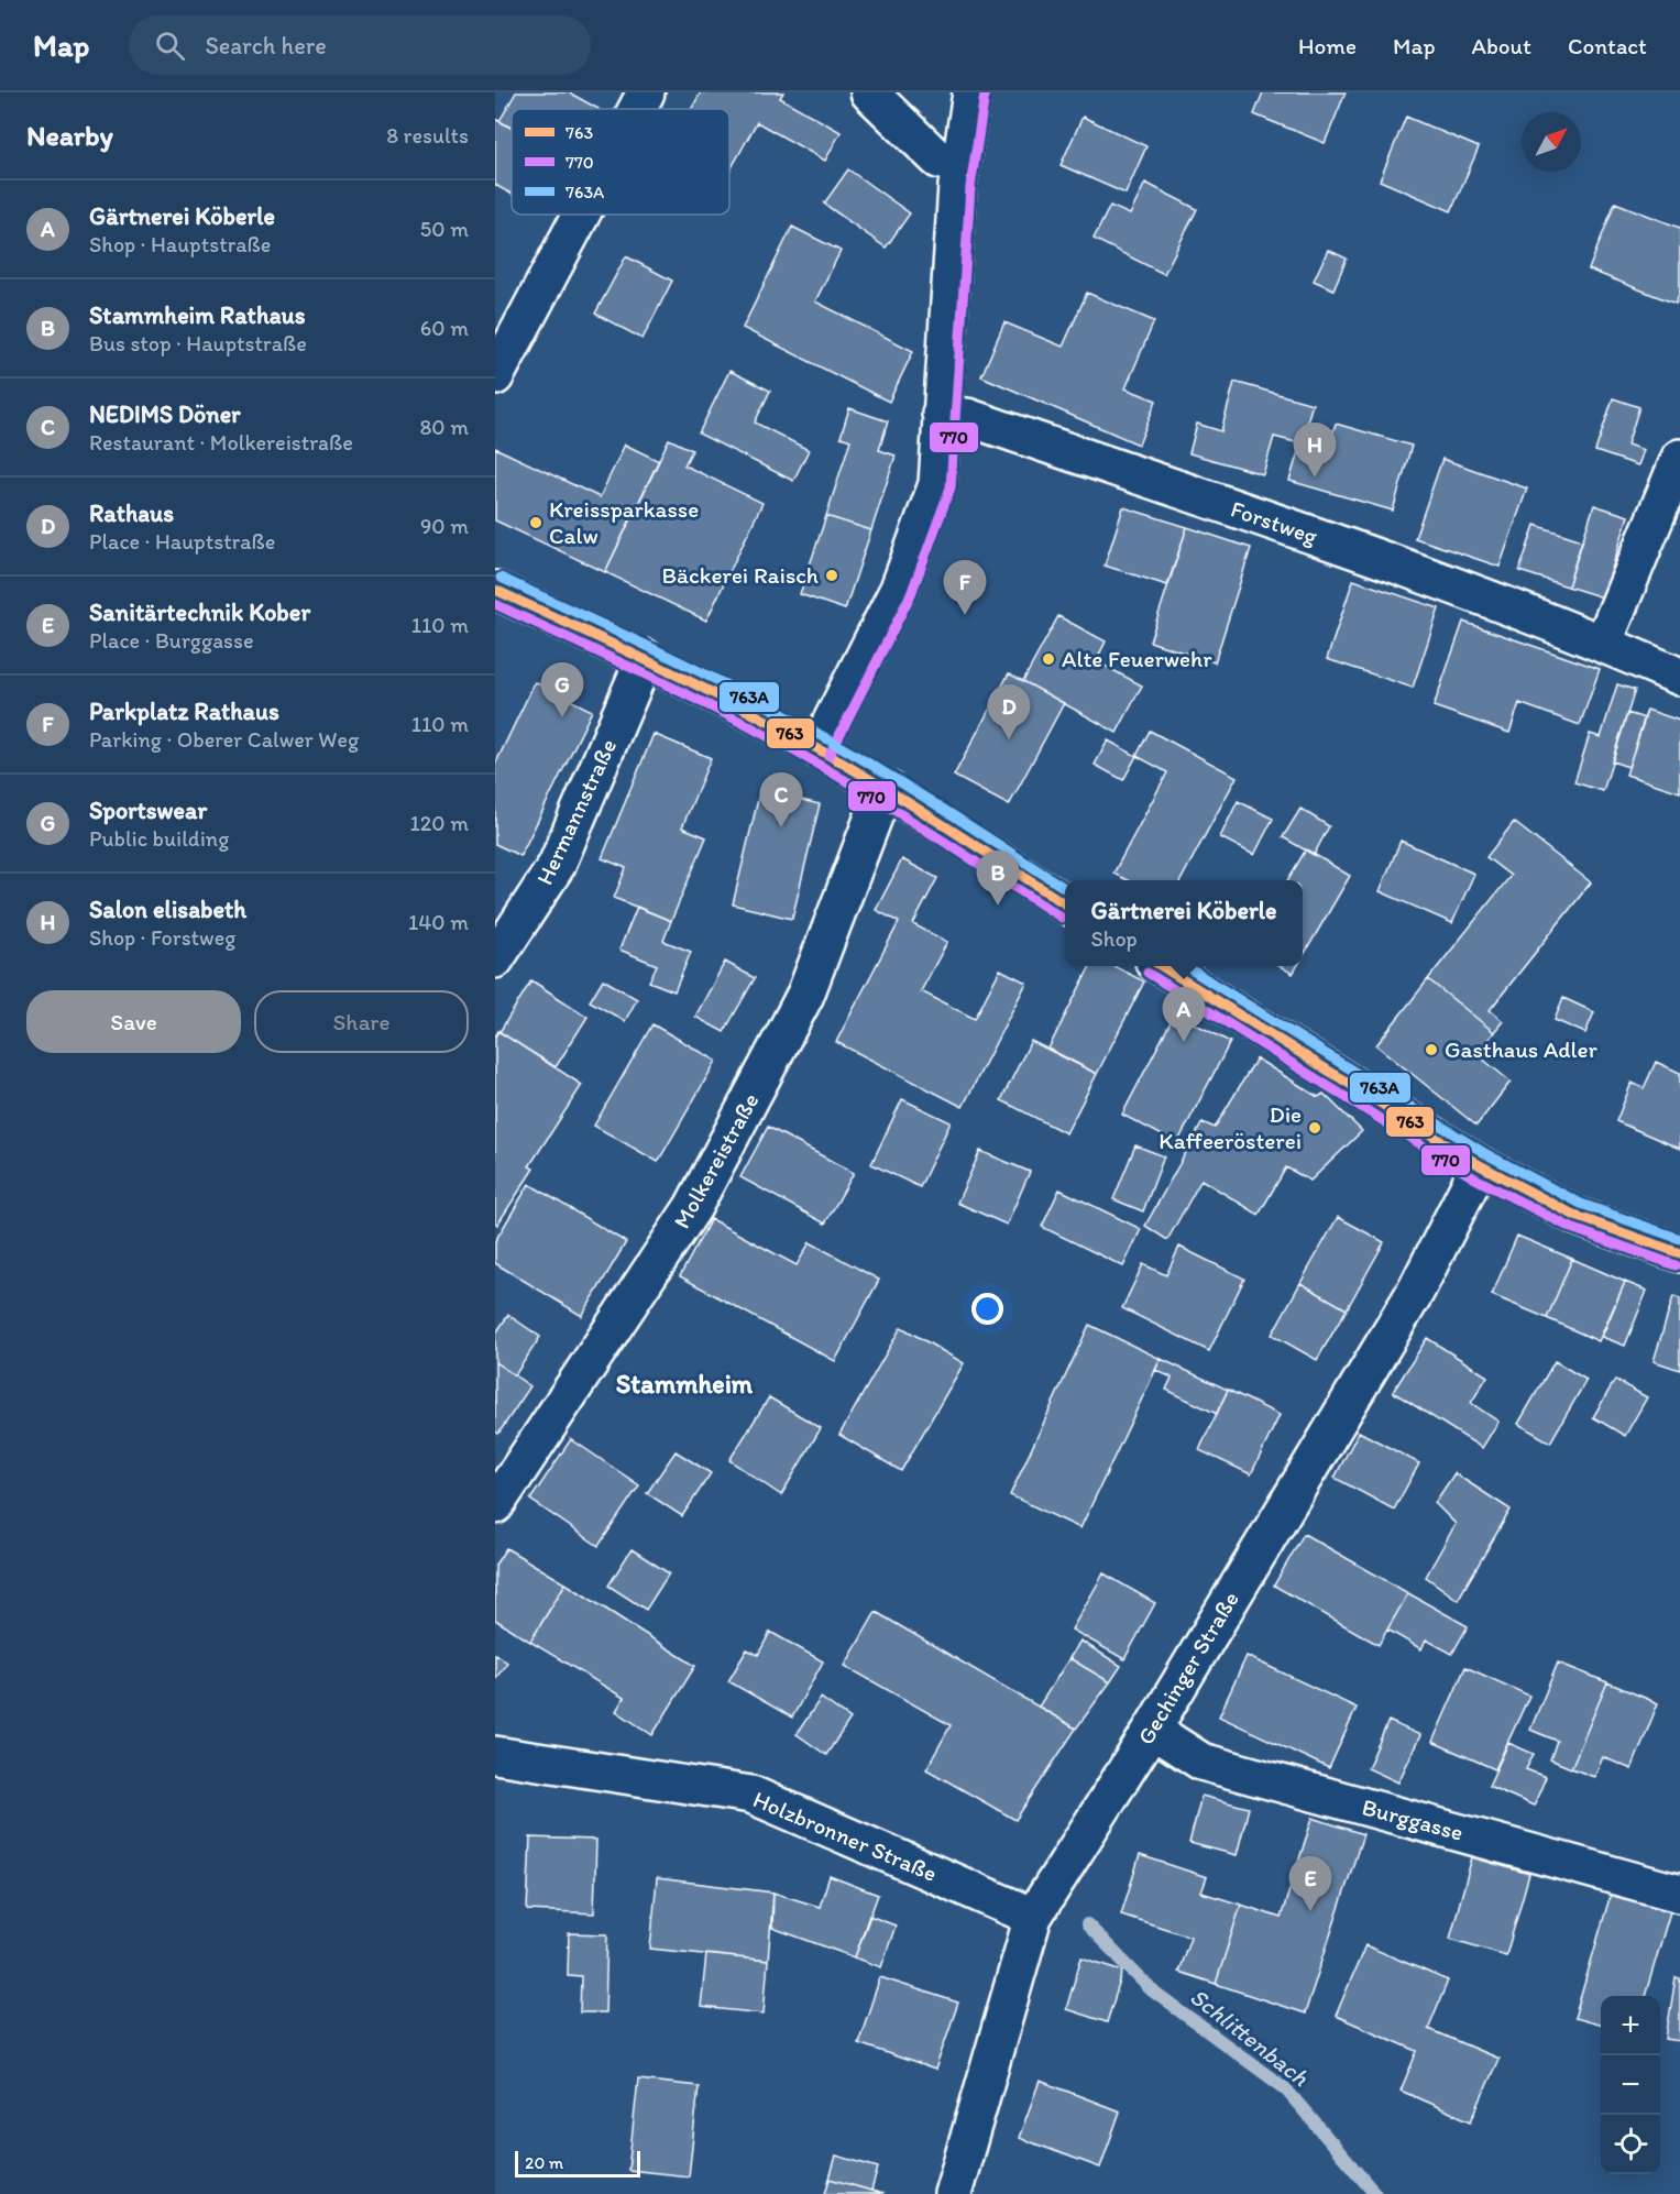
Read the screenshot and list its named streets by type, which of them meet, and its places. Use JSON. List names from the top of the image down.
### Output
{
  "streets": {
    "street": [
      "Forstweg",
      "Hermannstraße",
      "Molkereistraße",
      "Gechinger Straße",
      "Burggasse",
      "Holzbronner Straße"
    ]
  },
  "crossings": [
    ["Gechinger Straße", "Burggasse"],
    ["Gechinger Straße", "Holzbronner Straße"]
  ],
  "districts": ["Stammheim"],
  "water": ["Schlittenbach"],
  "places": [
    "Kreissparkasse Calw",
    "Bäckerei Raisch",
    "Alte Feuerwehr",
    "Gasthaus Adler",
    "Die Kaffeerösterei"
  ],
  "lines": ["transit line 770", "transit line 763A", "transit line 763"],
  "legend": ["763", "770", "763A"],
  "scale_bar": "20 m",
  "north": "top right",
  "page": {
    "header": "Map",
    "search": "Search here",
    "nav": [
      "Home",
      "Map",
      "About",
      "Contact"
    ],
    "heading": ["Nearby", "8 results"],
    "list": [
      {
        "mark": "A",
        "name": "Gärtnerei Köberle",
        "note": "Shop · Hauptstraße",
        "value": "50 m"
      },
      {
        "mark": "B",
        "name": "Stammheim Rathaus",
        "note": "Bus stop · Hauptstraße",
        "value": "60 m"
      },
      {
        "mark": "C",
        "name": "NEDIMS Döner",
        "note": "Restaurant · Molkereistraße",
        "value": "80 m"
      },
      {
        "mark": "D",
        "name": "Rathaus",
        "note": "Place · Hauptstraße",
        "value": "90 m"
      },
      {
        "mark": "E",
        "name": "Sanitärtechnik Kober",
        "note": "Place · Burggasse",
        "value": "110 m"
      },
      {
        "mark": "F",
        "name": "Parkplatz Rathaus",
        "note": "Parking · Oberer Calwer Weg",
        "value": "110 m"
      },
      {
        "mark": "G",
        "name": "Sportswear",
        "note": "Public building",
        "value": "120 m"
      },
      {
        "mark": "H",
        "name": "Salon elisabeth",
        "note": "Shop · Forstweg",
        "value": "140 m"
      }
    ],
    "pins": [
      "H",
      "F",
      "G",
      "D",
      "C",
      "B",
      "A",
      "E"
    ],
    "popup": ["Gärtnerei Köberle", "Shop"],
    "buttons": ["Save", "Share"],
    "map_buttons": ["+", "−"],
    "scale": "20 m"
  }
}
